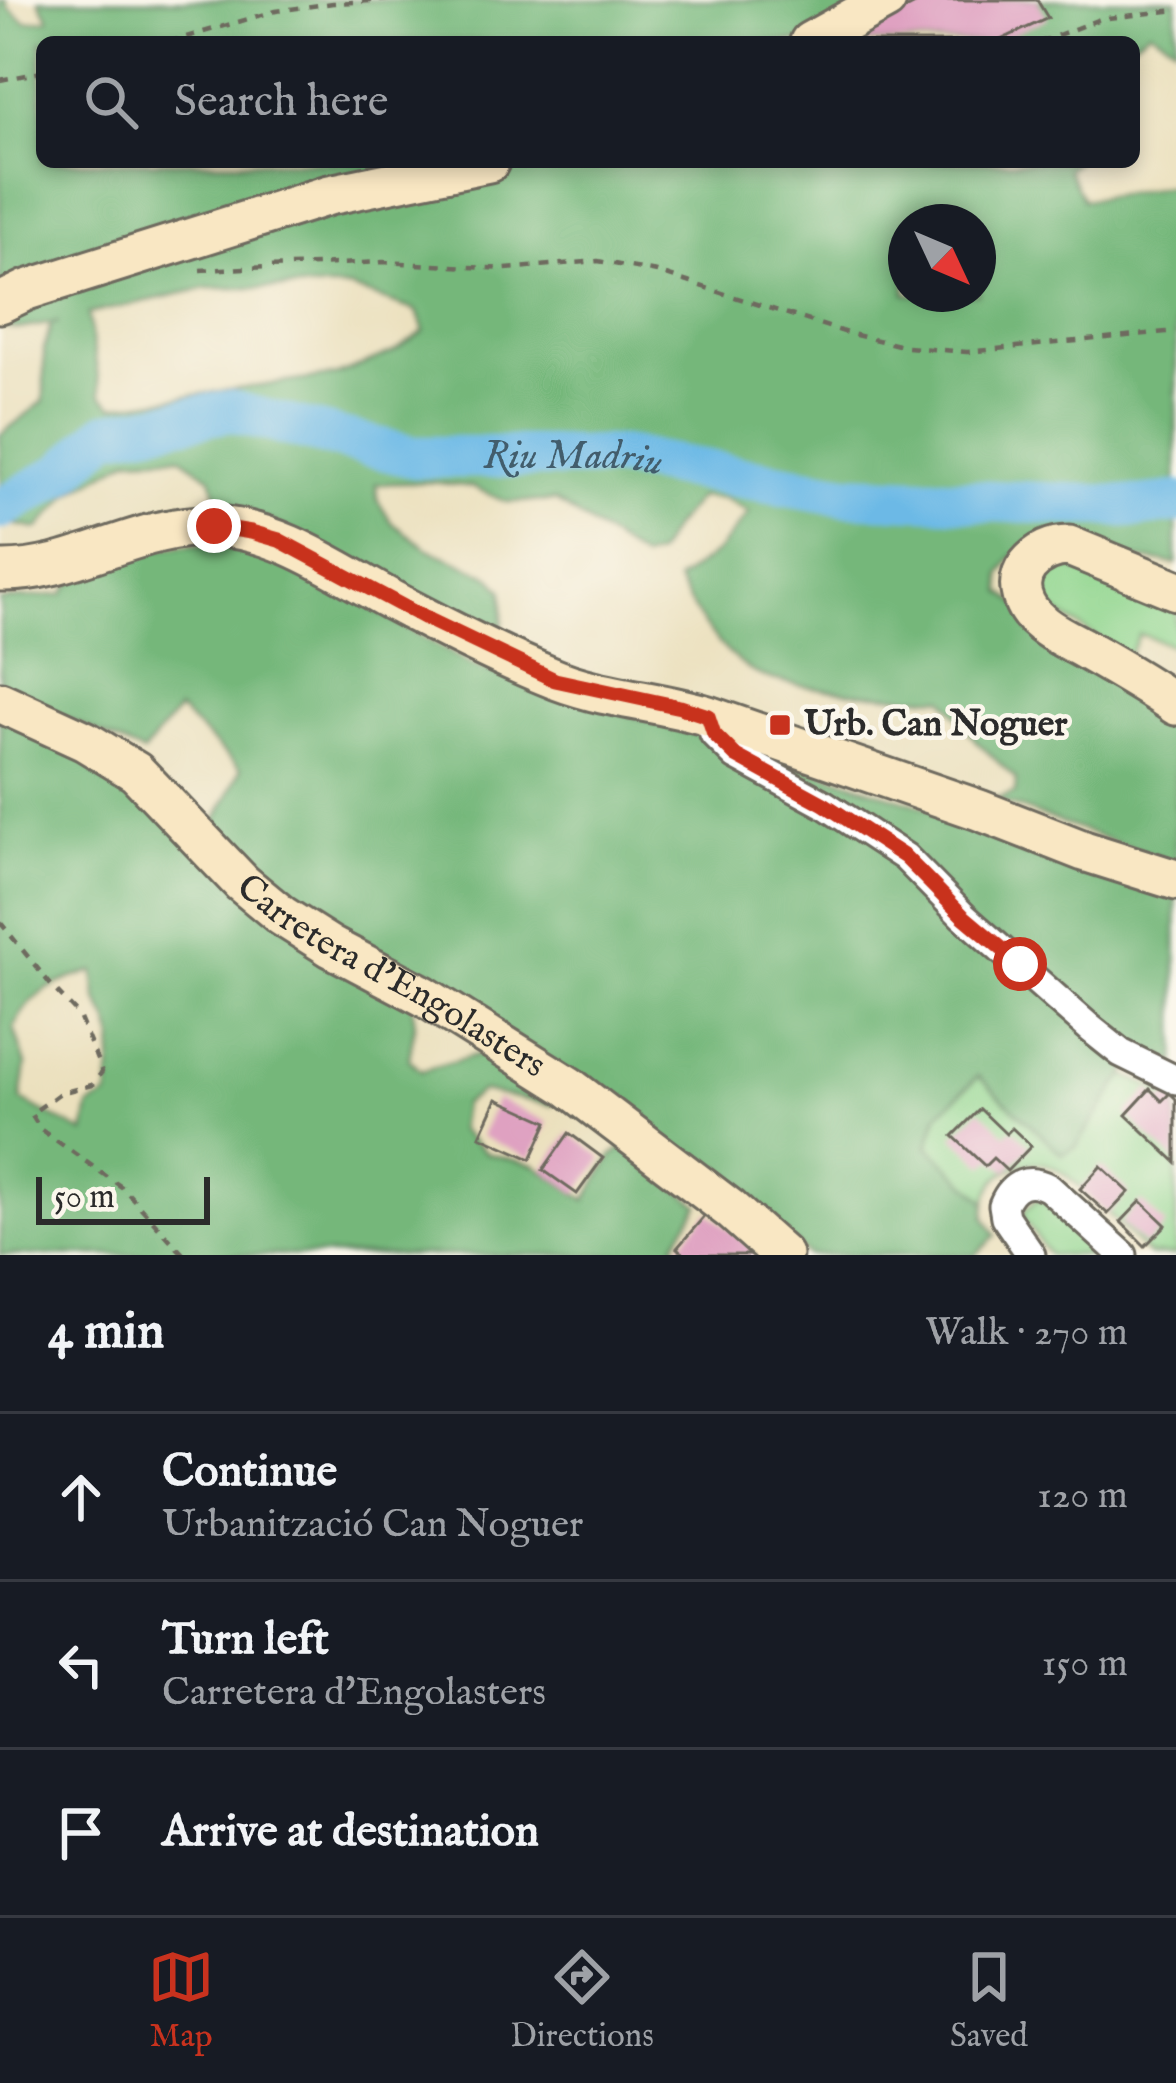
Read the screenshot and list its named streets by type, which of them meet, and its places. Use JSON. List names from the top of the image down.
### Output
{
  "streets": {
    "main road": ["Carretera d'Engolasters"]
  },
  "water": ["Riu Madriu"],
  "places": {
    "transit": ["Urb. Can Noguer"]
  },
  "scale_bar": "50 m",
  "north": "bottom right",
  "page": {
    "search": "Search here",
    "scale": "50 m",
    "heading": ["4 min", "Walk · 270 m"],
    "list": [
      ["Continue", "Urbanització Can Noguer", "120 m"],
      ["Turn left", "Carretera d'Engolasters", "150 m"],
      "Arrive at destination"
    ],
    "nav": ["Map", "Directions", "Saved"]
  }
}
